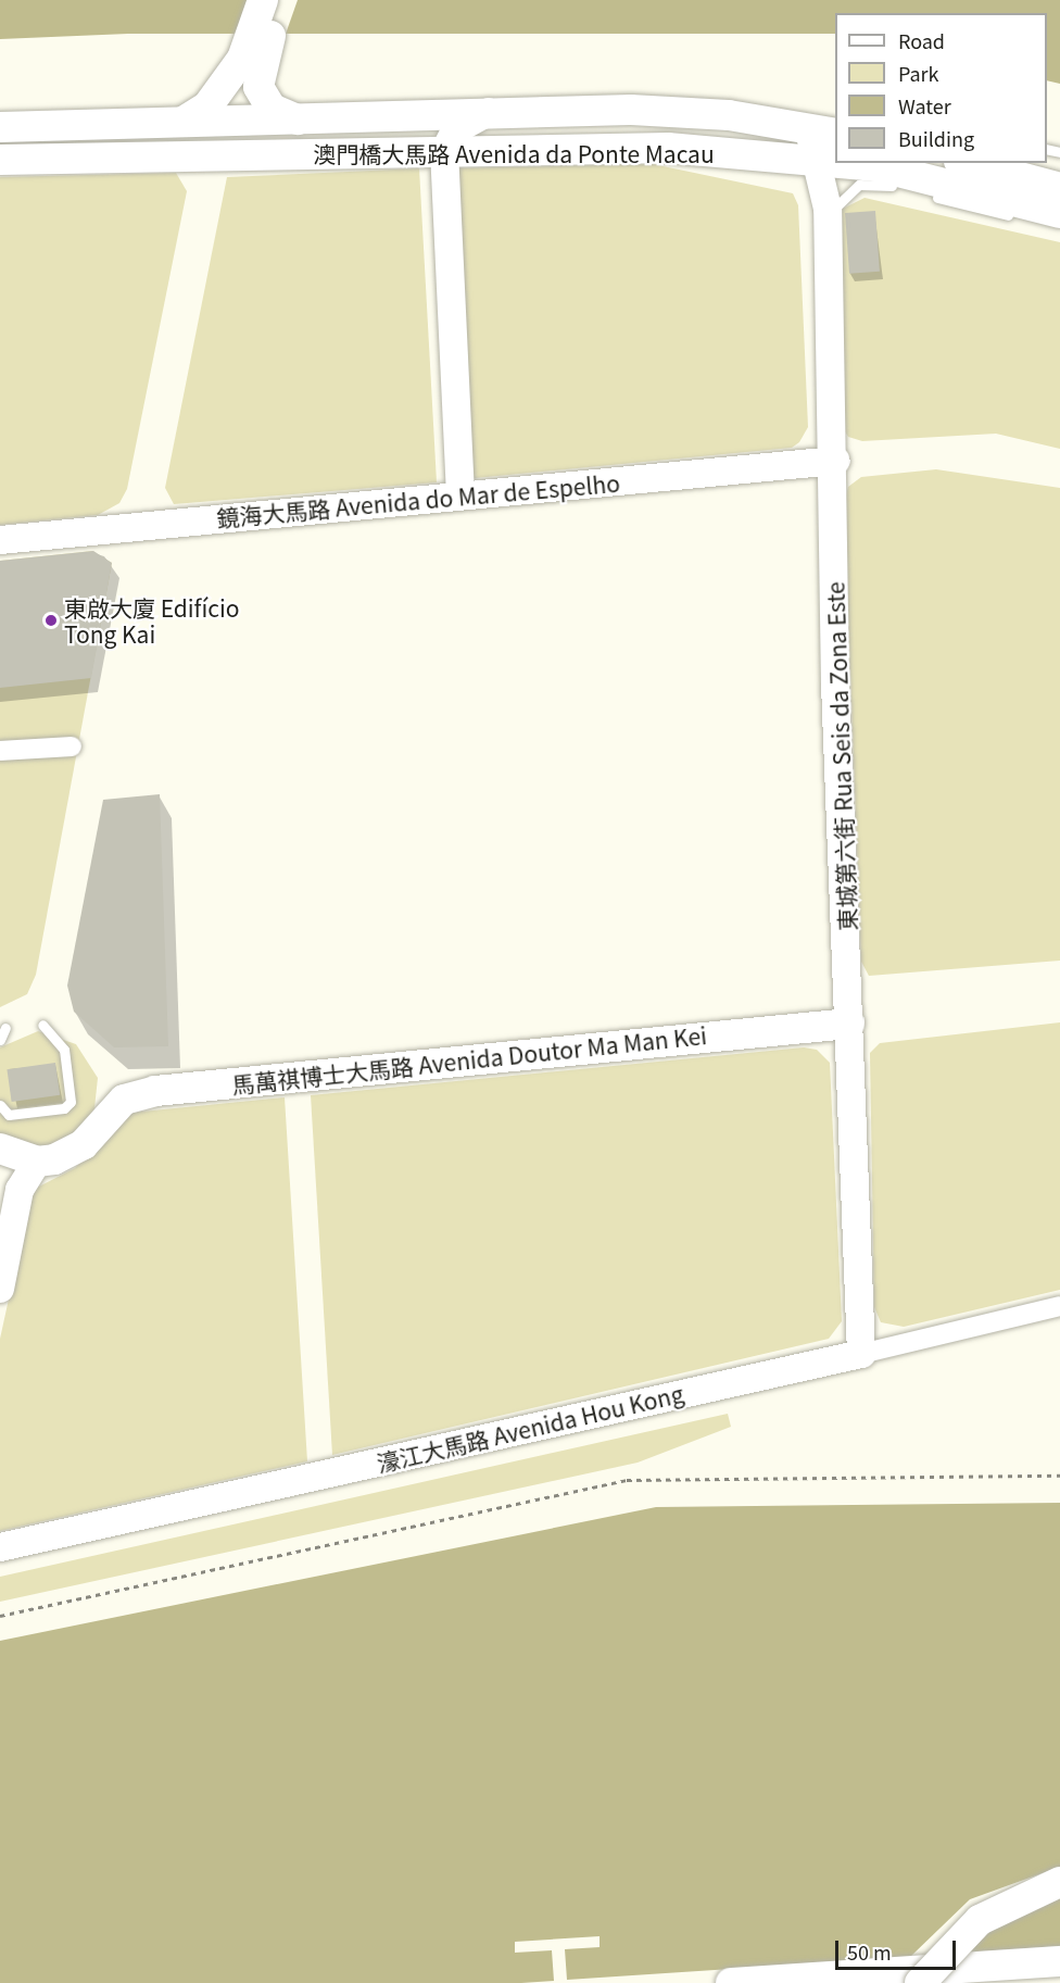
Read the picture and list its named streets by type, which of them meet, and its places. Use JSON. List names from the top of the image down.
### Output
{
  "streets": {
    "main road": [
      "澳門橋大馬路 Avenida da Ponte Macau",
      "鏡海大馬路 Avenida do Mar de Espelho",
      "東城第六街 Rua Seis da Zona Este",
      "馬萬祺博士大馬路 Avenida Doutor Ma Man Kei",
      "濠江大馬路 Avenida Hou Kong"
    ]
  },
  "crossings": [
    ["澳門橋大馬路 Avenida da Ponte Macau", "東城第六街 Rua Seis da Zona Este"],
    ["鏡海大馬路 Avenida do Mar de Espelho", "東城第六街 Rua Seis da Zona Este"],
    ["東城第六街 Rua Seis da Zona Este", "馬萬祺博士大馬路 Avenida Doutor Ma Man Kei"],
    ["東城第六街 Rua Seis da Zona Este", "濠江大馬路 Avenida Hou Kong"]
  ],
  "places": ["東啟大廈 Edifício Tong Kai"],
  "legend": [
    "Road",
    "Park",
    "Water",
    "Building"
  ],
  "scale_bar": "50 m"
}
